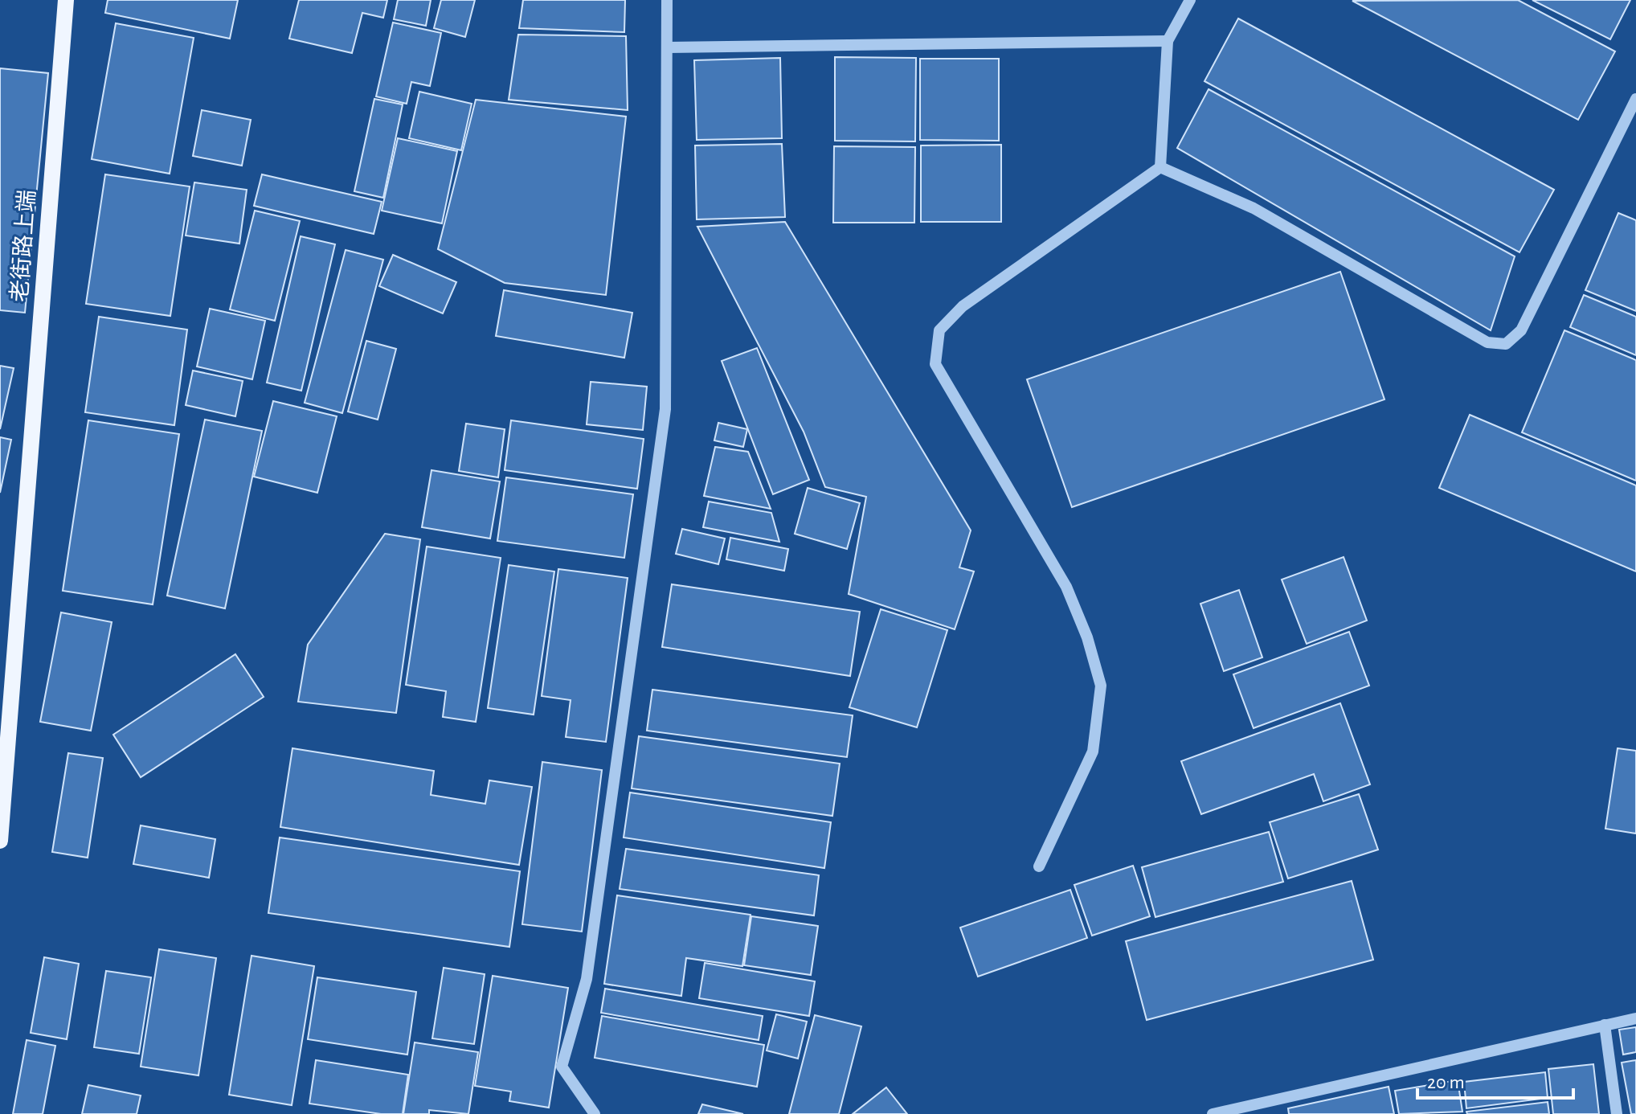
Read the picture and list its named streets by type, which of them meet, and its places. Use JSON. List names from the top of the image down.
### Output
{
  "streets": {
    "main road": ["老街路上端"]
  },
  "scale_bar": "20 m"
}
